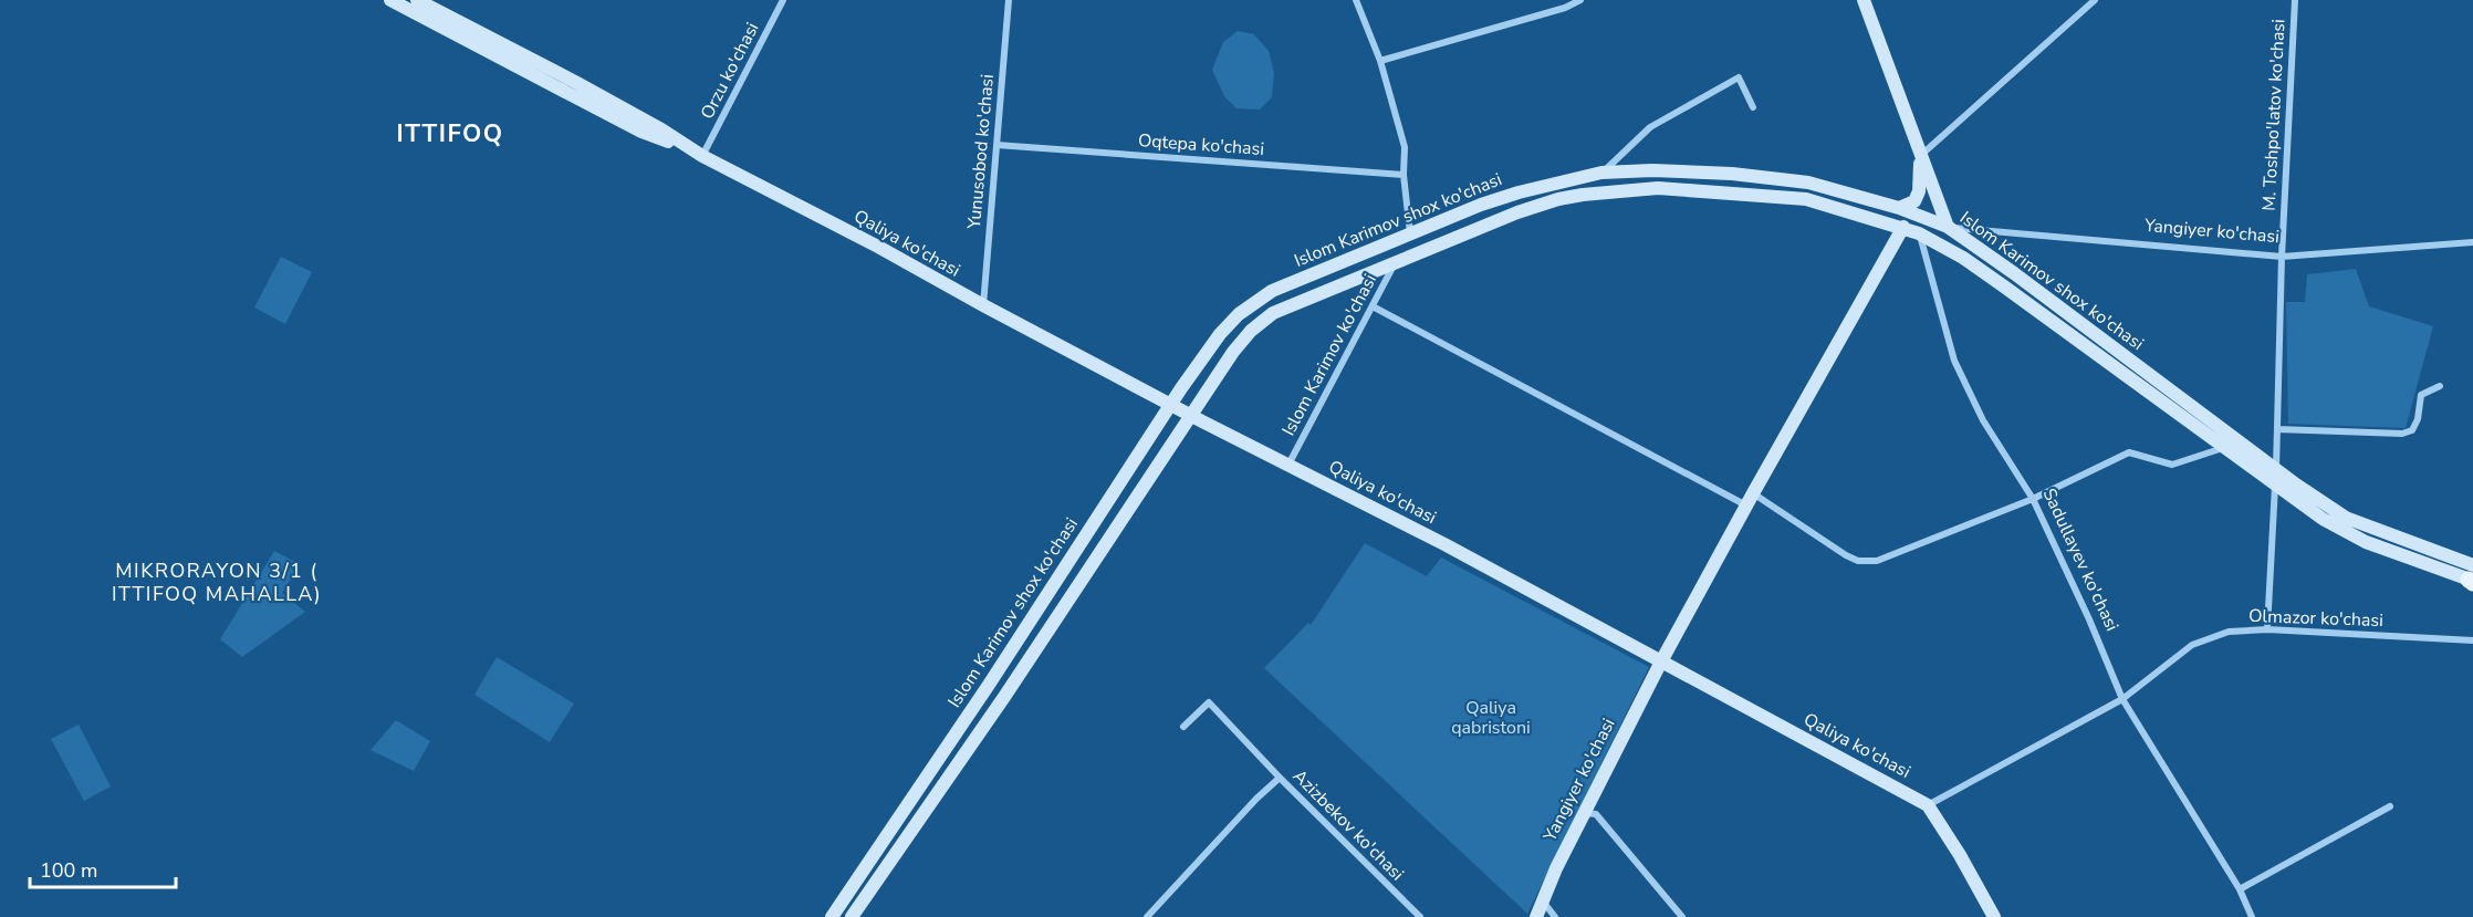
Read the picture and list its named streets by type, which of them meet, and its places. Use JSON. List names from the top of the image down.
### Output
{
  "streets": {
    "main road": ["Islom Karimov shox ko'chasi", "Yangiyer ko'chasi", "Qaliya ko'chasi"],
    "street": [
      "Orzu ko'chasi",
      "M. Toshpo'latov ko'chasi",
      "Oqtepa ko'chasi",
      "Yunusobod ko'chasi",
      "Islom Karimov ko'chasi",
      "Sadullayev ko'chasi",
      "Olmazor ko'chasi",
      "Azizbekov ko'chasi"
    ]
  },
  "crossings": [
    ["Orzu ko'chasi", "Qaliya ko'chasi"],
    ["M. Toshpo'latov ko'chasi", "Islom Karimov shox ko'chasi"],
    ["M. Toshpo'latov ko'chasi", "Yangiyer ko'chasi"],
    ["Oqtepa ko'chasi", "Yunusobod ko'chasi"],
    ["Yunusobod ko'chasi", "Qaliya ko'chasi"],
    ["Islom Karimov shox ko'chasi", "Yangiyer ko'chasi"],
    ["Islom Karimov shox ko'chasi", "Qaliya ko'chasi"],
    ["Islom Karimov shox ko'chasi", "Islom Karimov ko'chasi"],
    ["Islom Karimov shox ko'chasi", "Sadullayev ko'chasi"],
    ["Yangiyer ko'chasi", "Qaliya ko'chasi"],
    ["Qaliya ko'chasi", "Islom Karimov ko'chasi"],
    ["Qaliya ko'chasi", "Olmazor ko'chasi"],
    ["Sadullayev ko'chasi", "Olmazor ko'chasi"]
  ],
  "districts": ["ITTIFOQ", "MIKRORAYON 3/1 ( ITTIFOQ MAHALLA)"],
  "parks": ["Qaliya qabristoni"],
  "scale_bar": "100 m"
}
